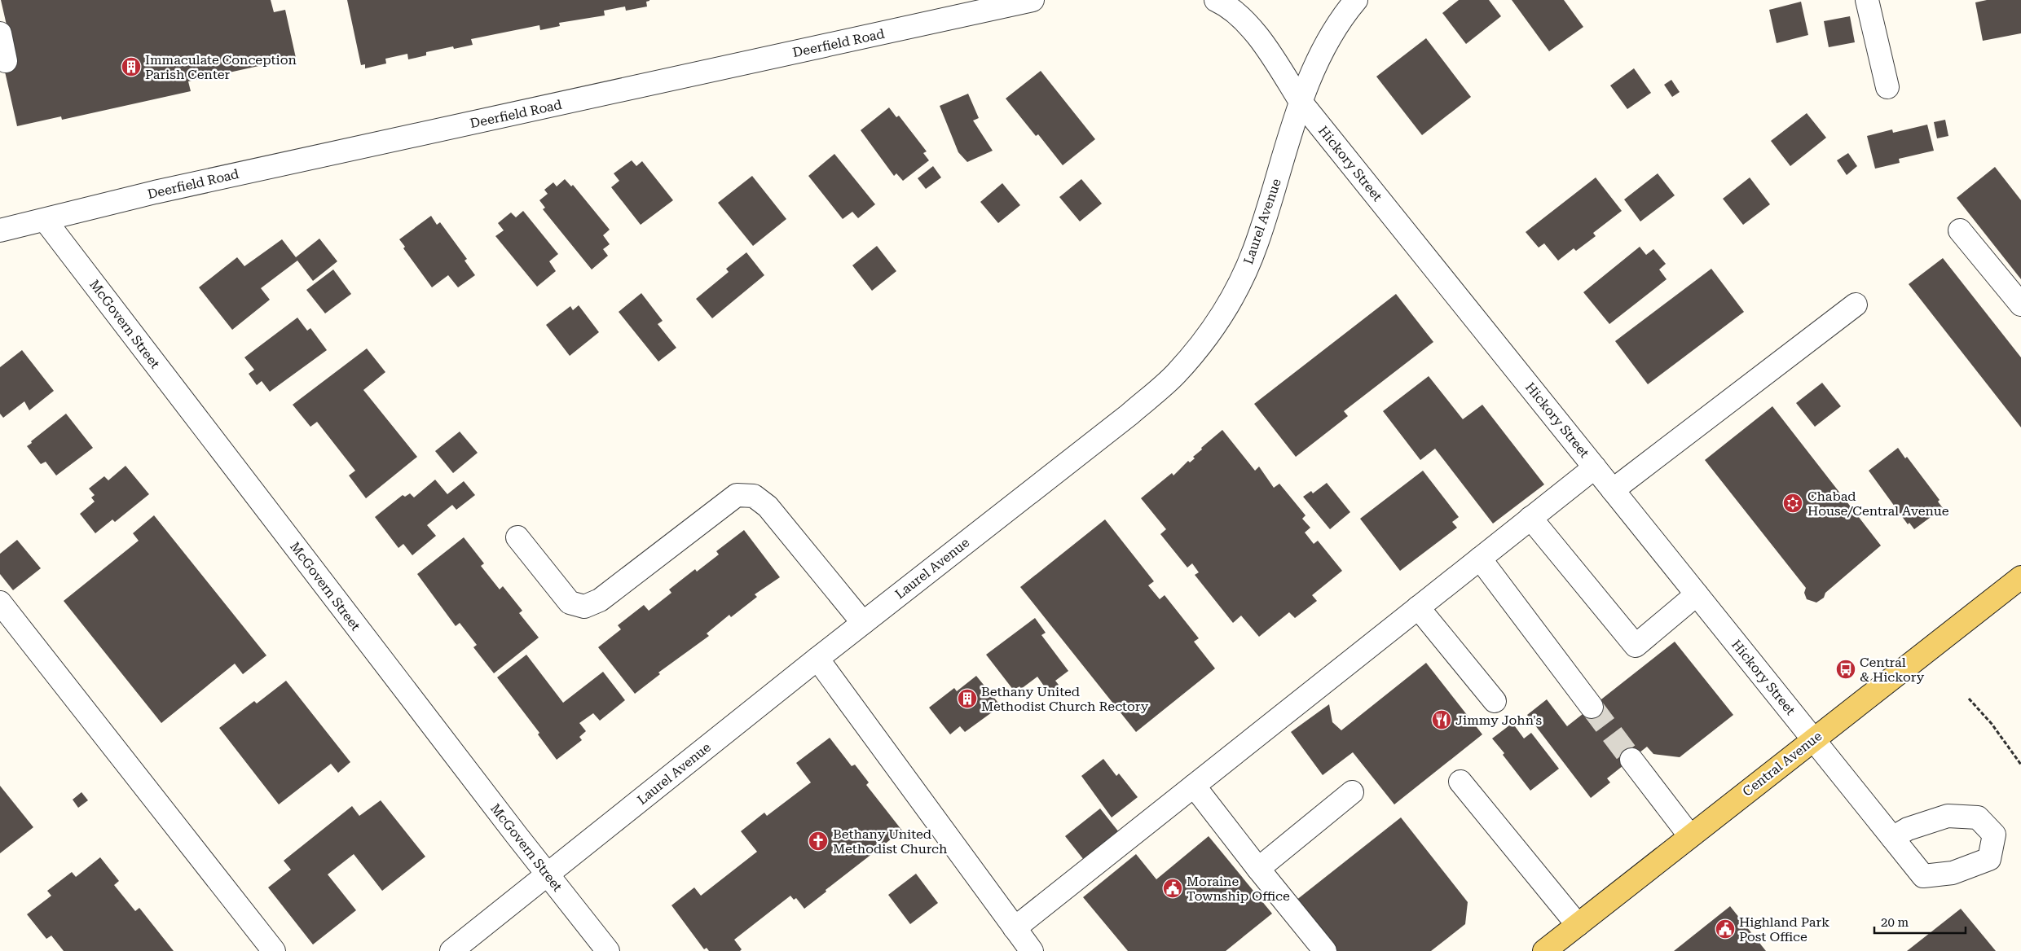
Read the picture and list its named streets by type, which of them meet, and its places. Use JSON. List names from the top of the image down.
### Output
{
  "streets": {
    "main road": ["Central Avenue"],
    "street": [
      "Deerfield Road",
      "Hickory Street",
      "Laurel Avenue",
      "McGovern Street"
    ]
  },
  "crossings": [
    ["Deerfield Road", "McGovern Street"],
    ["Hickory Street", "Laurel Avenue"],
    ["Hickory Street", "Central Avenue"],
    ["Laurel Avenue", "McGovern Street"]
  ],
  "places": {
    "building": ["Immaculate Conception Parish Center", "Bethany United Methodist Church Rectory"],
    "synagogue": ["Chabad House/Central Avenue"],
    "bus stop": ["Central & Hickory"],
    "restaurant": ["Jimmy John's"],
    "church": ["Bethany United Methodist Church"],
    "public building": ["Moraine Township Office", "Highland Park Post Office"]
  },
  "scale_bar": "20 m"
}
